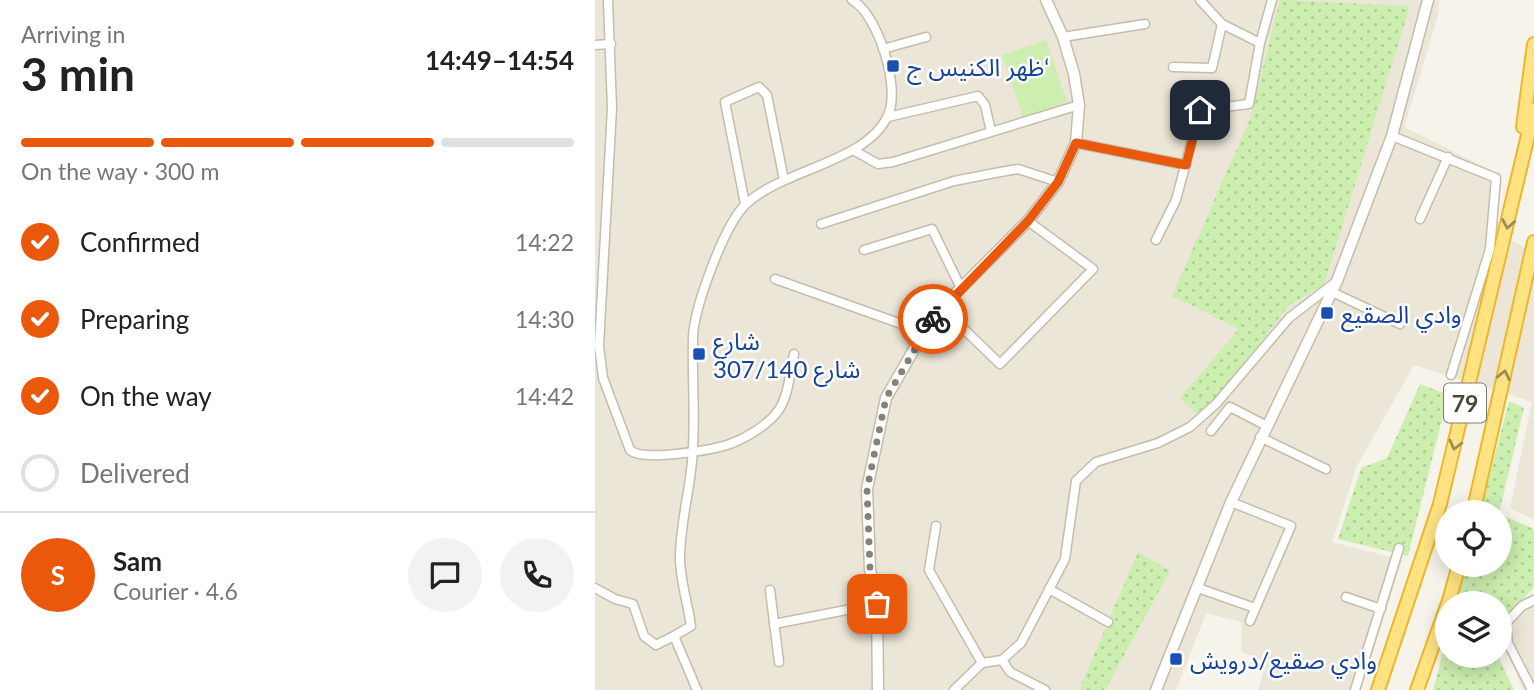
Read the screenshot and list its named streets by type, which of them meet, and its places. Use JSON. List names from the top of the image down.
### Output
{
  "streets": {
    "highway": ["79"]
  },
  "places": {
    "transit": [
      "ظهر الكنيس ج‘",
      "وادي الصقيع",
      "شارع 307/شارع 140",
      "وادي صقيع/درويش"
    ]
  },
  "page": {
    "heading": ["3 min", "Arriving in", "14:49–14:54"],
    "panel": ["Sam", "Courier · 4.6"],
    "bar": "On the way · 300 m",
    "list": [
      ["Confirmed", "14:22"],
      ["Preparing", "14:30"],
      ["On the way", "14:42"],
      "Delivered"
    ],
    "round": "S"
  }
}
